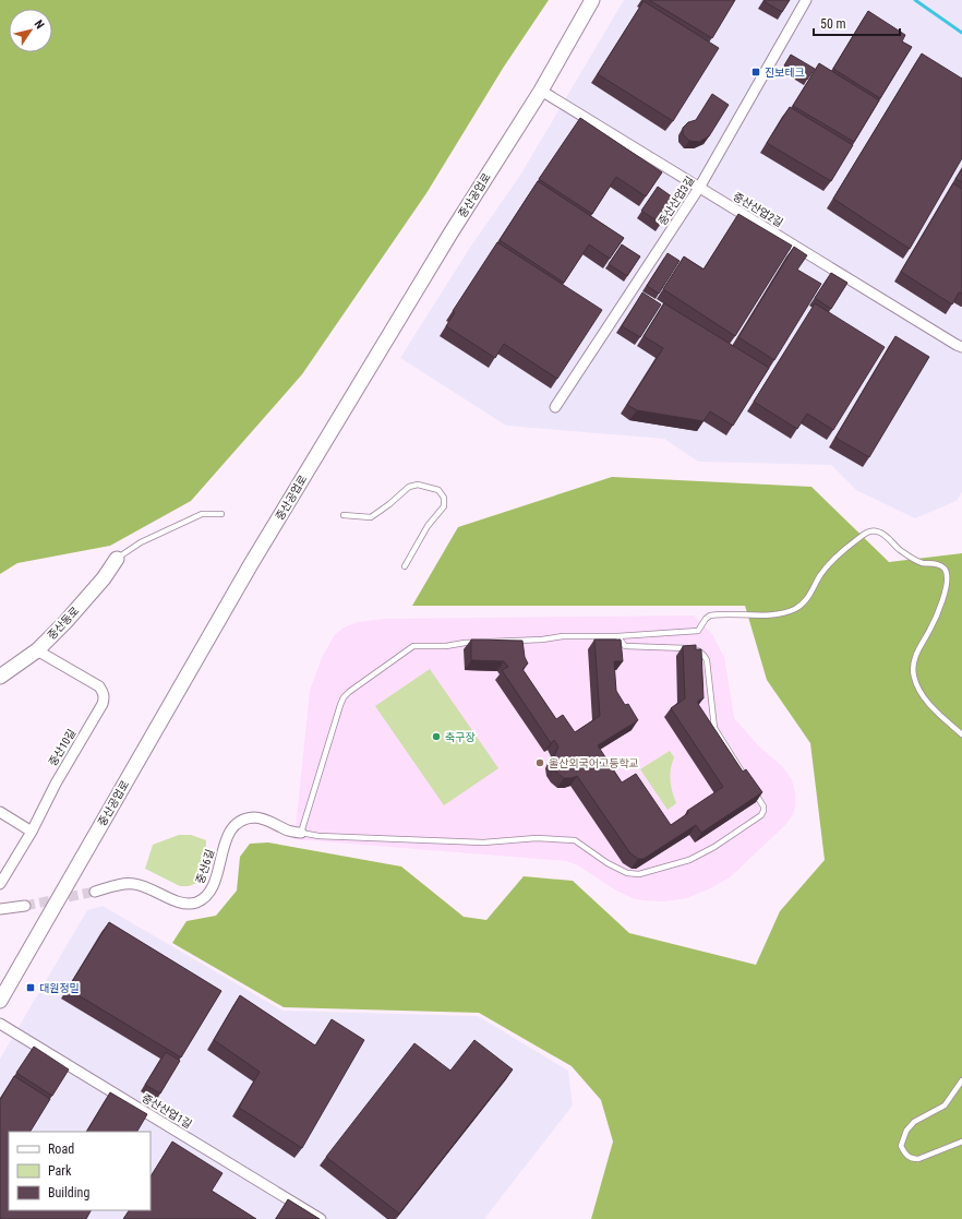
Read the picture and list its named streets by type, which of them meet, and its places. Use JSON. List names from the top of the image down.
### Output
{
  "streets": {
    "street": [
      "중산공업로",
      "중산산업3길",
      "중산산업2길",
      "중산동로",
      "중산10길",
      "중산6길",
      "중산산업1길"
    ]
  },
  "crossings": [
    ["중산공업로", "중산산업2길"],
    ["중산산업3길", "중산산업2길"],
    ["중산동로", "중산10길"]
  ],
  "places": {
    "transit": ["진보테크", "대원정밀"],
    "other": ["축구장", "울산외국어고등학교"]
  },
  "legend": ["Road", "Park", "Building"],
  "scale_bar": "50 m",
  "north": "top right"
}
